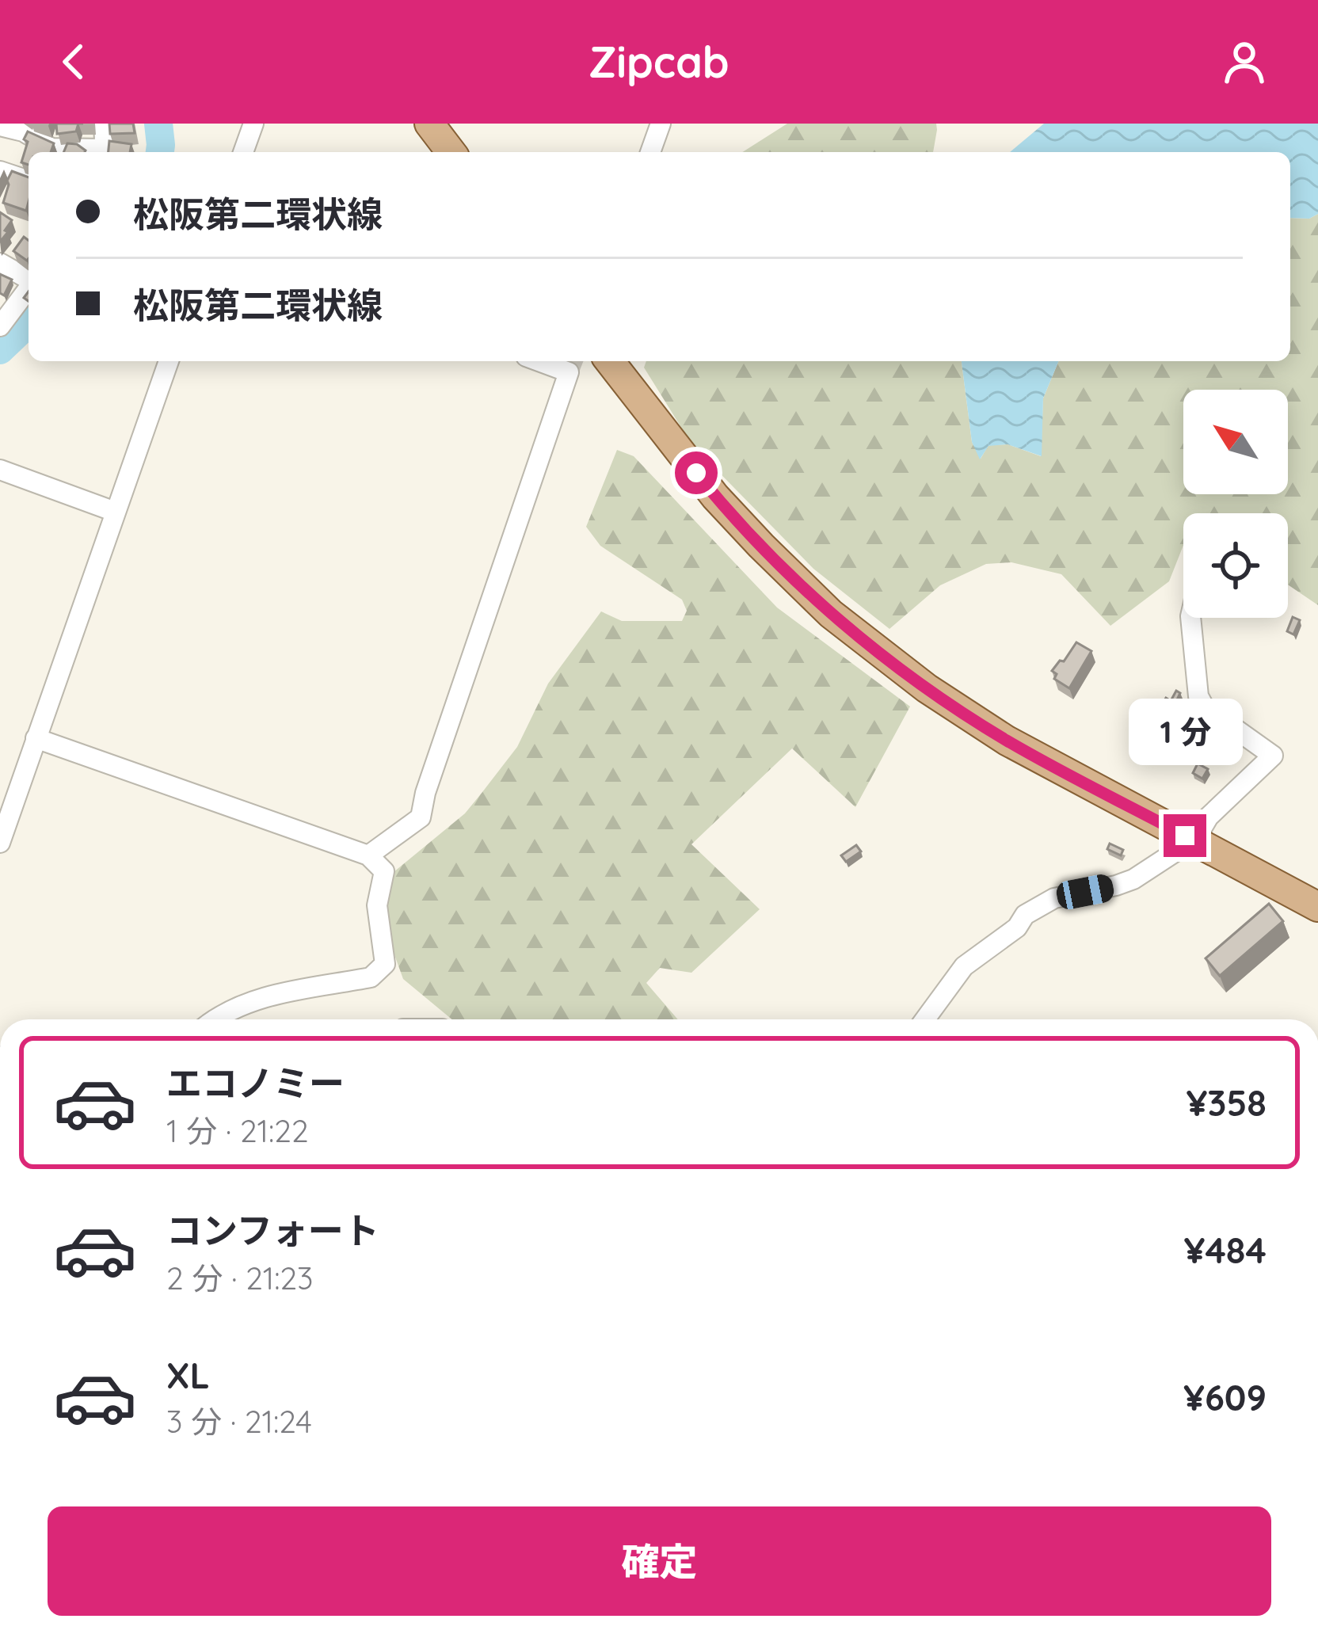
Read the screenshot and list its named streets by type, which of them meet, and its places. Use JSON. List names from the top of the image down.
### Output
{
  "north": "top left",
  "page": {
    "header": "Zipcab",
    "banner": ["松阪第二環状線", "松阪第二環状線"],
    "bubble": "1 分",
    "list": [
      {
        "name": "エコノミー",
        "note": "1 分 · 21:22",
        "value": "¥358"
      },
      {
        "name": "コンフォート",
        "note": "2 分 · 21:23",
        "value": "¥484"
      },
      {
        "name": "XL",
        "note": "3 分 · 21:24",
        "value": "¥609"
      }
    ],
    "buttons": "確定"
  }
}
